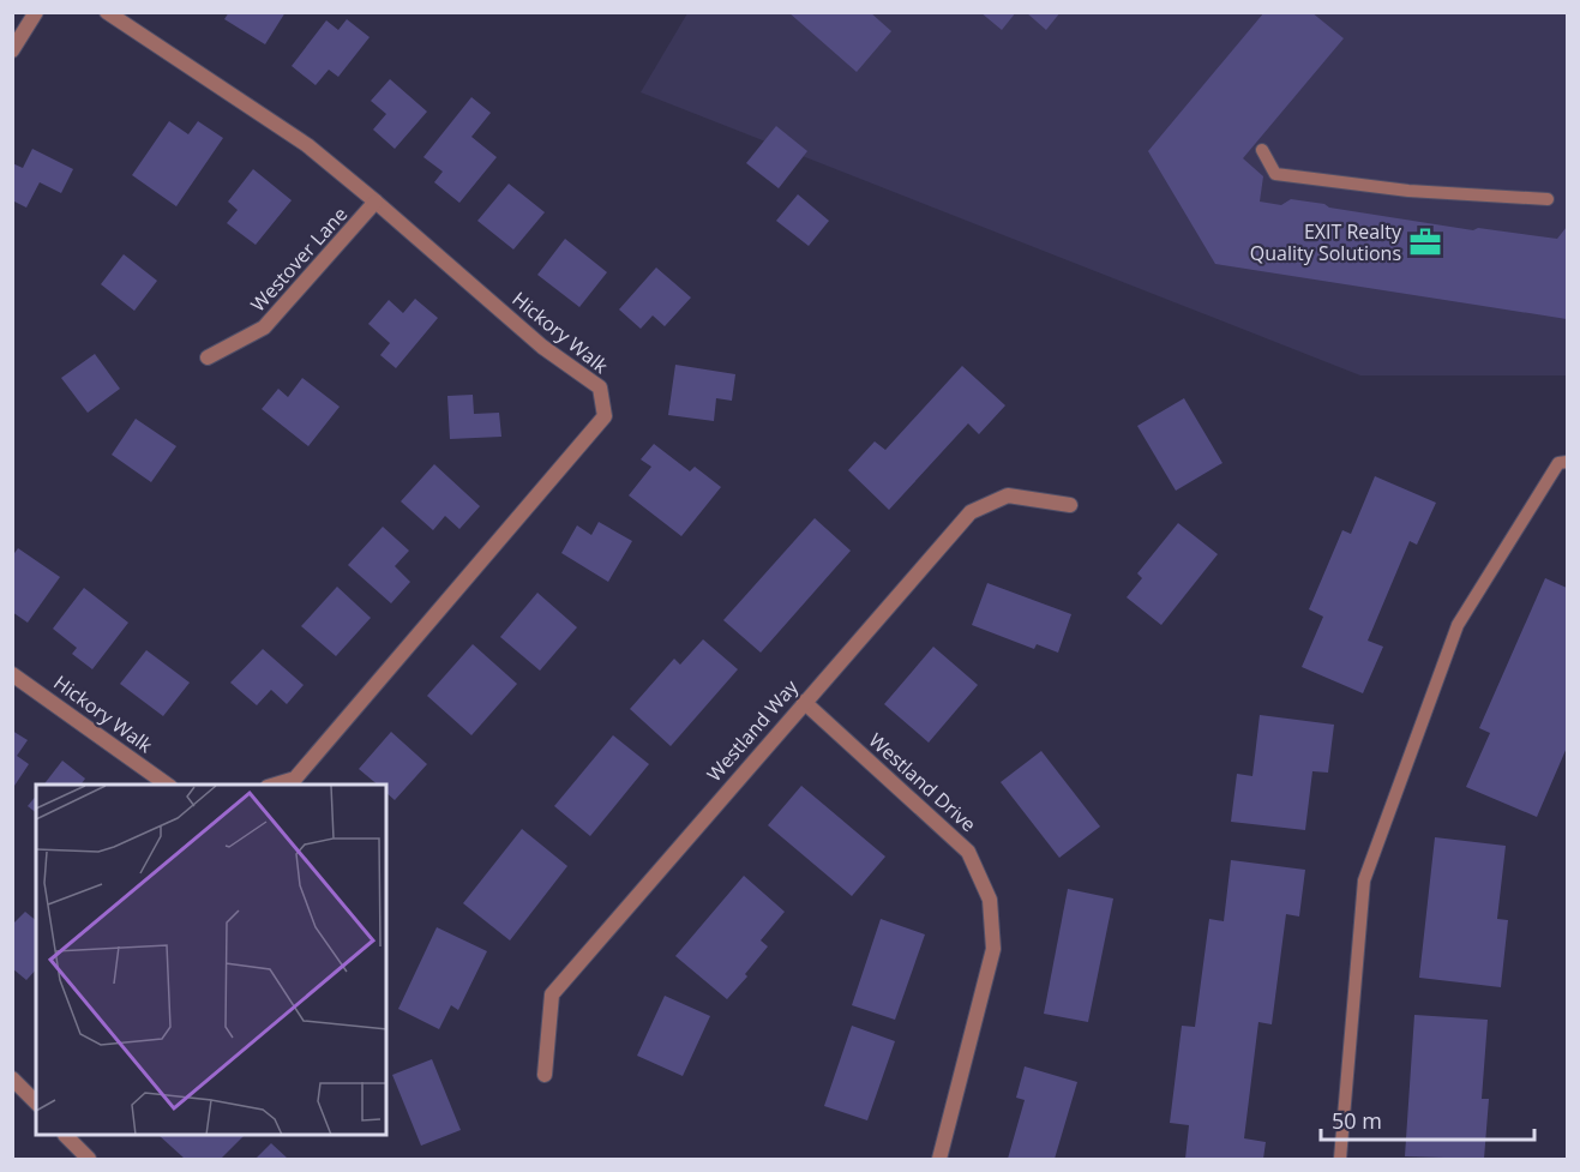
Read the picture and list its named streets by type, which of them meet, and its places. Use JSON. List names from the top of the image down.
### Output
{
  "streets": {
    "street": [
      "Westover Lane",
      "Hickory Walk",
      "Westland Way",
      "Westland Drive"
    ]
  },
  "crossings": [
    ["Westover Lane", "Hickory Walk"],
    ["Westland Way", "Westland Drive"]
  ],
  "places": {
    "office": ["EXIT Realty Quality Solutions"]
  },
  "scale_bar": "50 m"
}
